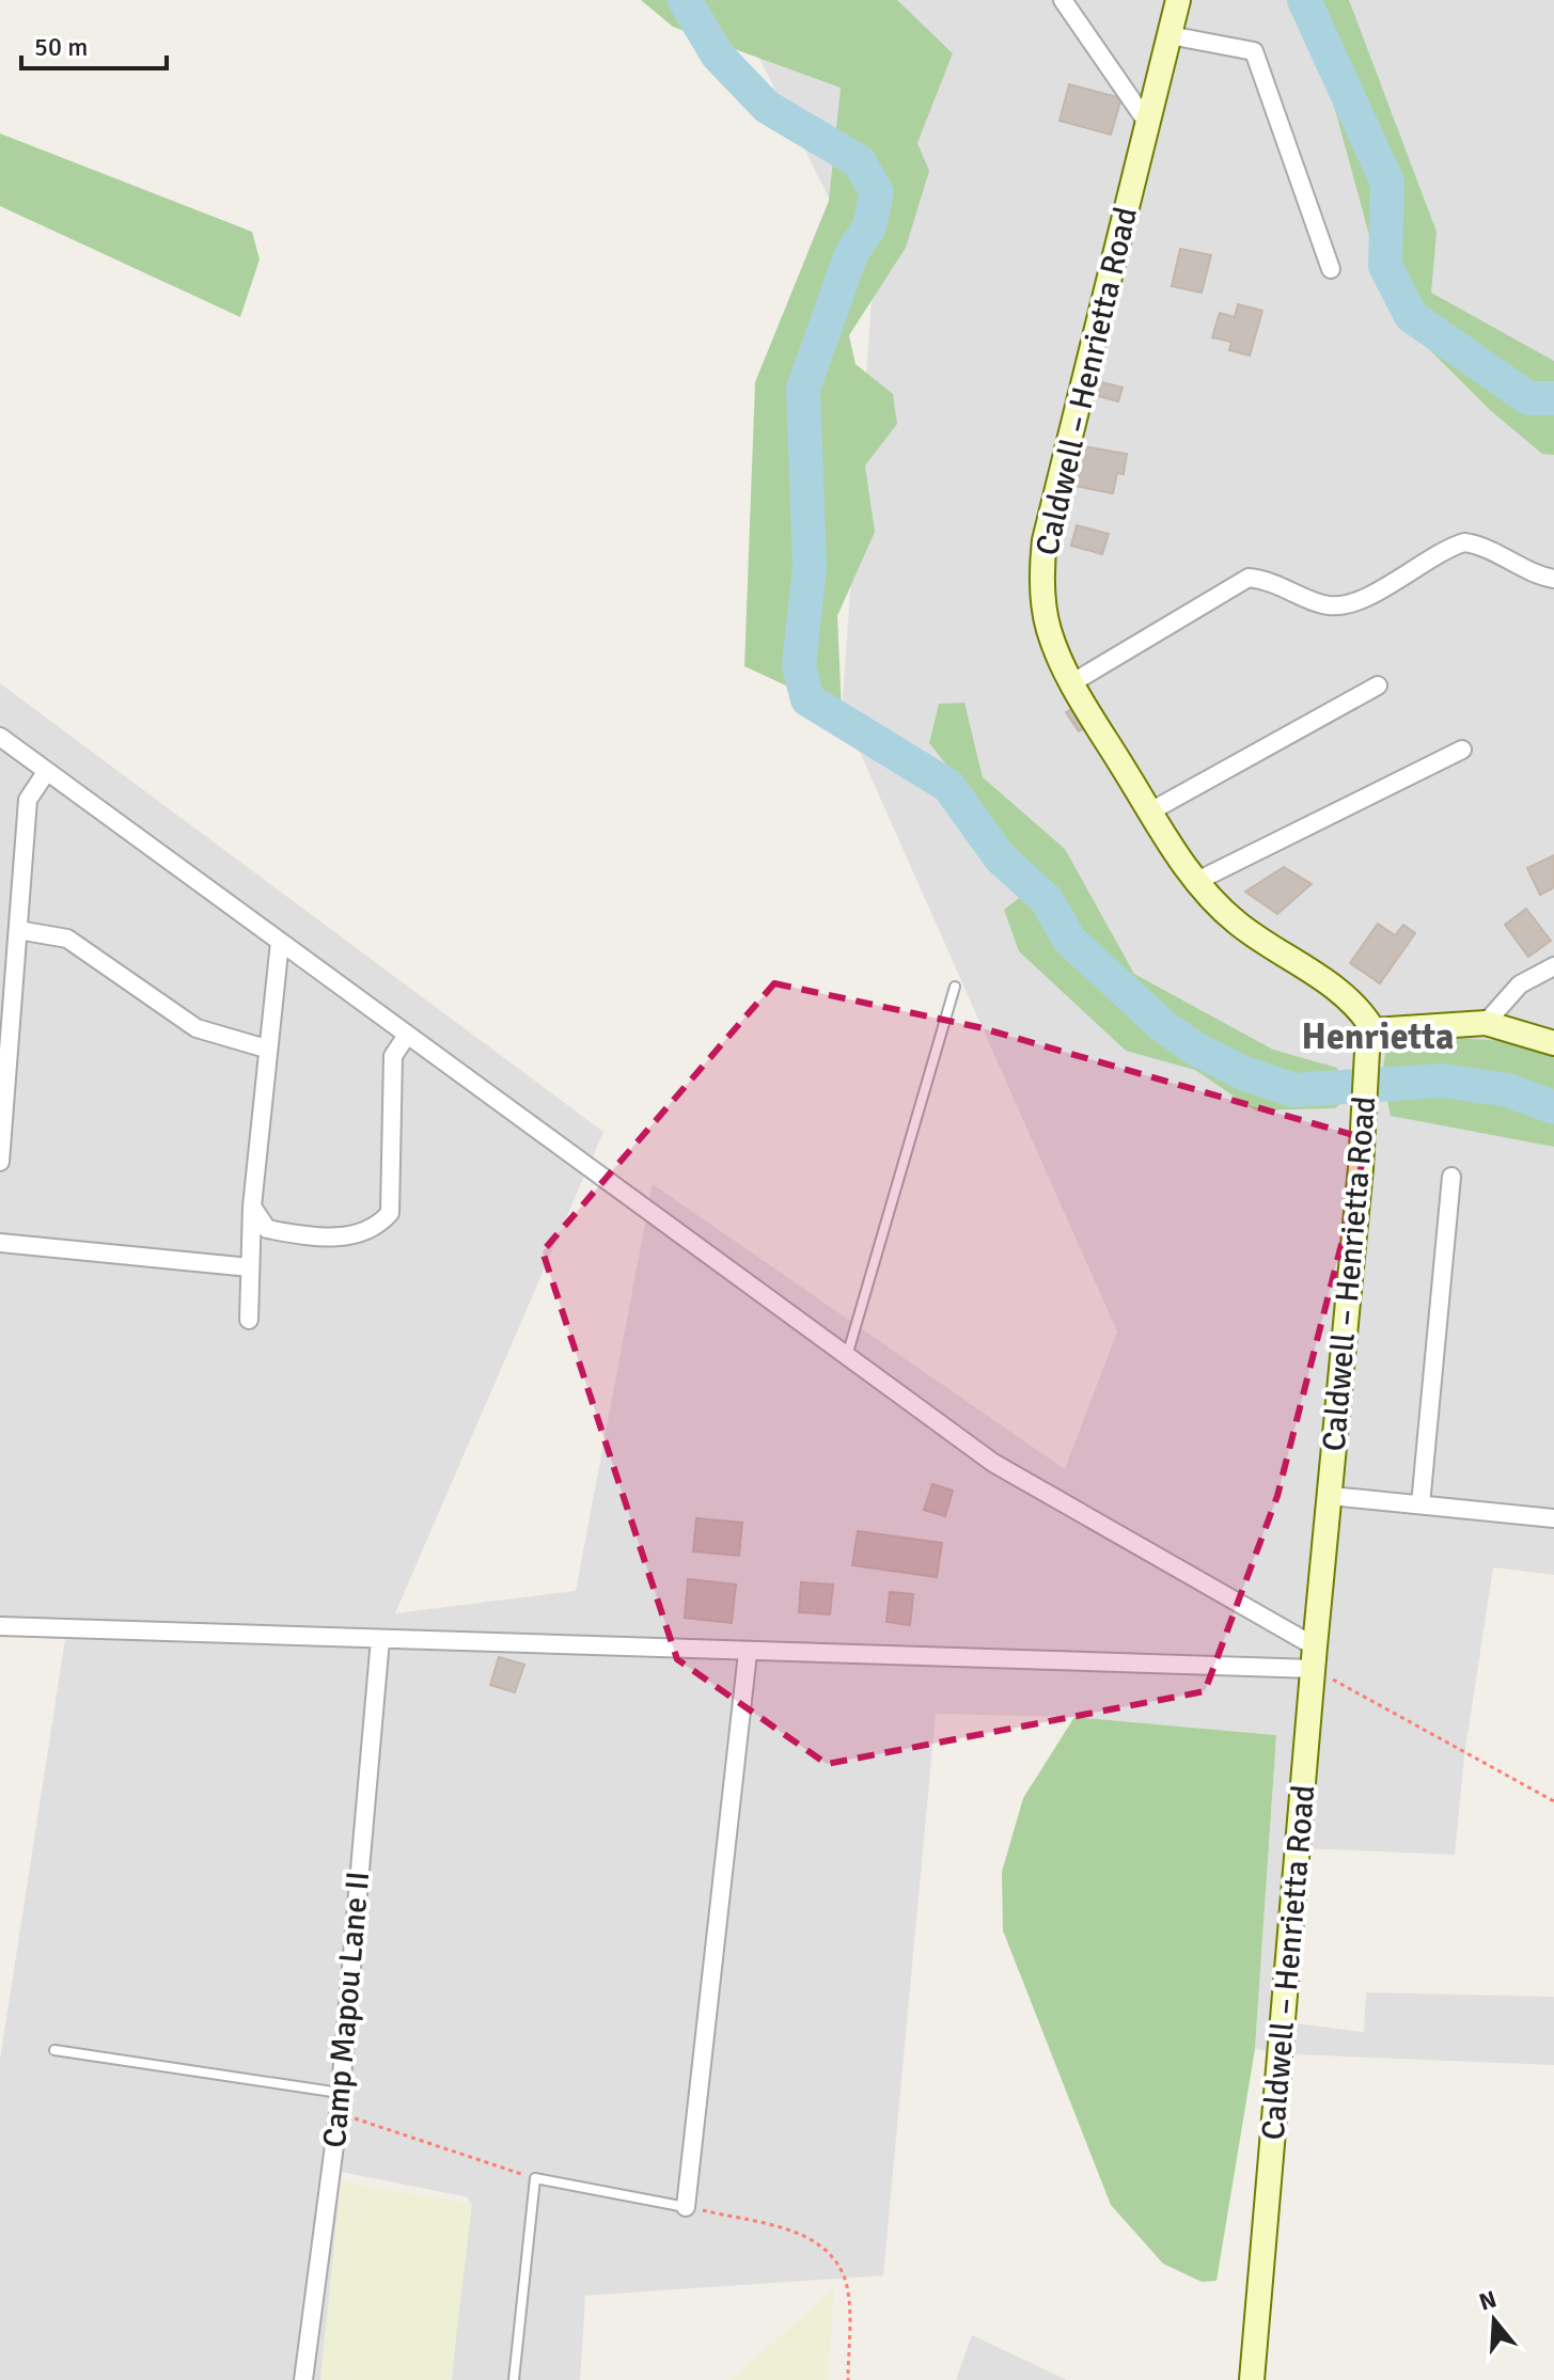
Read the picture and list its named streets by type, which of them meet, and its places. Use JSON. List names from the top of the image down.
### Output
{
  "streets": {
    "main road": ["Caldwell – Henrietta Road"],
    "street": ["Camp Mapou Lane II"]
  },
  "districts": ["Henrietta"],
  "scale_bar": "50 m",
  "north": "top"
}
